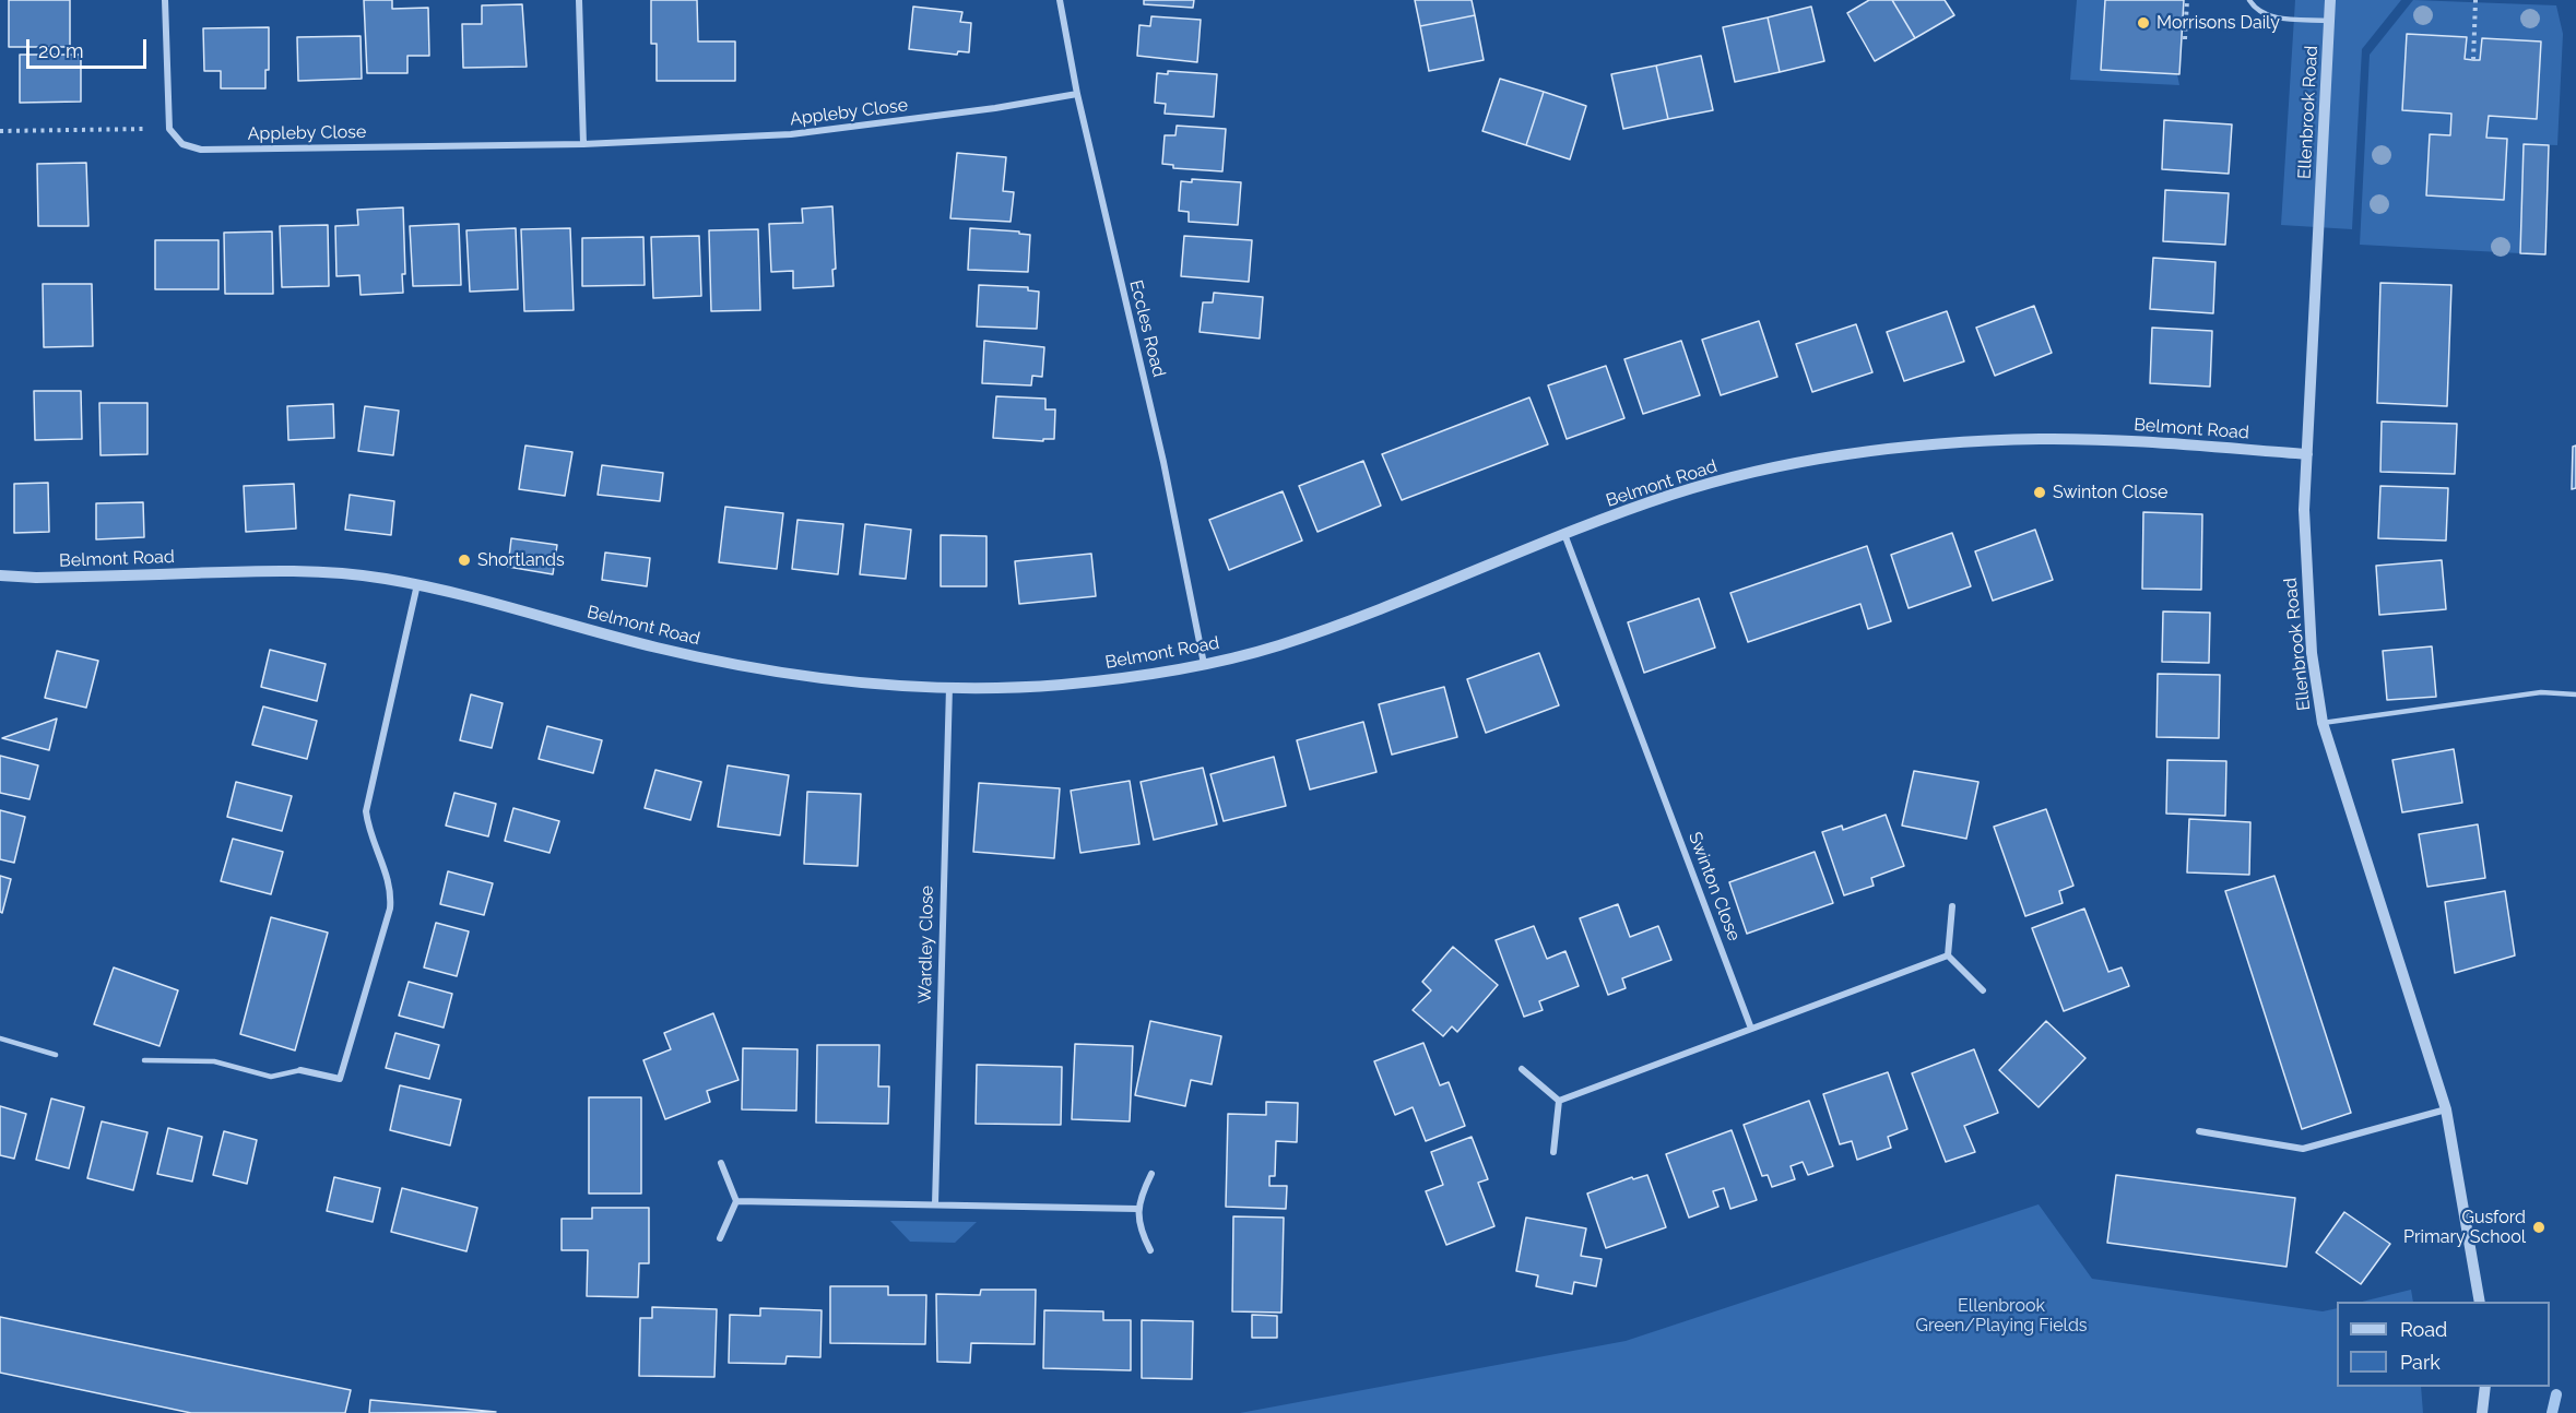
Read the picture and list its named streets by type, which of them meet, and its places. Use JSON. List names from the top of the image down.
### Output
{
  "streets": {
    "street": [
      "Appleby Close",
      "Ellenbrook Road",
      "Eccles Road",
      "Belmont Road",
      "Swinton Close",
      "Wardley Close"
    ]
  },
  "crossings": [
    ["Appleby Close", "Eccles Road"],
    ["Ellenbrook Road", "Belmont Road"],
    ["Eccles Road", "Belmont Road"],
    ["Belmont Road", "Swinton Close"],
    ["Belmont Road", "Wardley Close"]
  ],
  "parks": ["Ellenbrook Green/Playing Fields"],
  "places": [
    "Morrisons Daily",
    "Swinton Close",
    "Shortlands",
    "Gusford Primary School"
  ],
  "legend": ["Road", "Park"],
  "scale_bar": "20 m"
}
